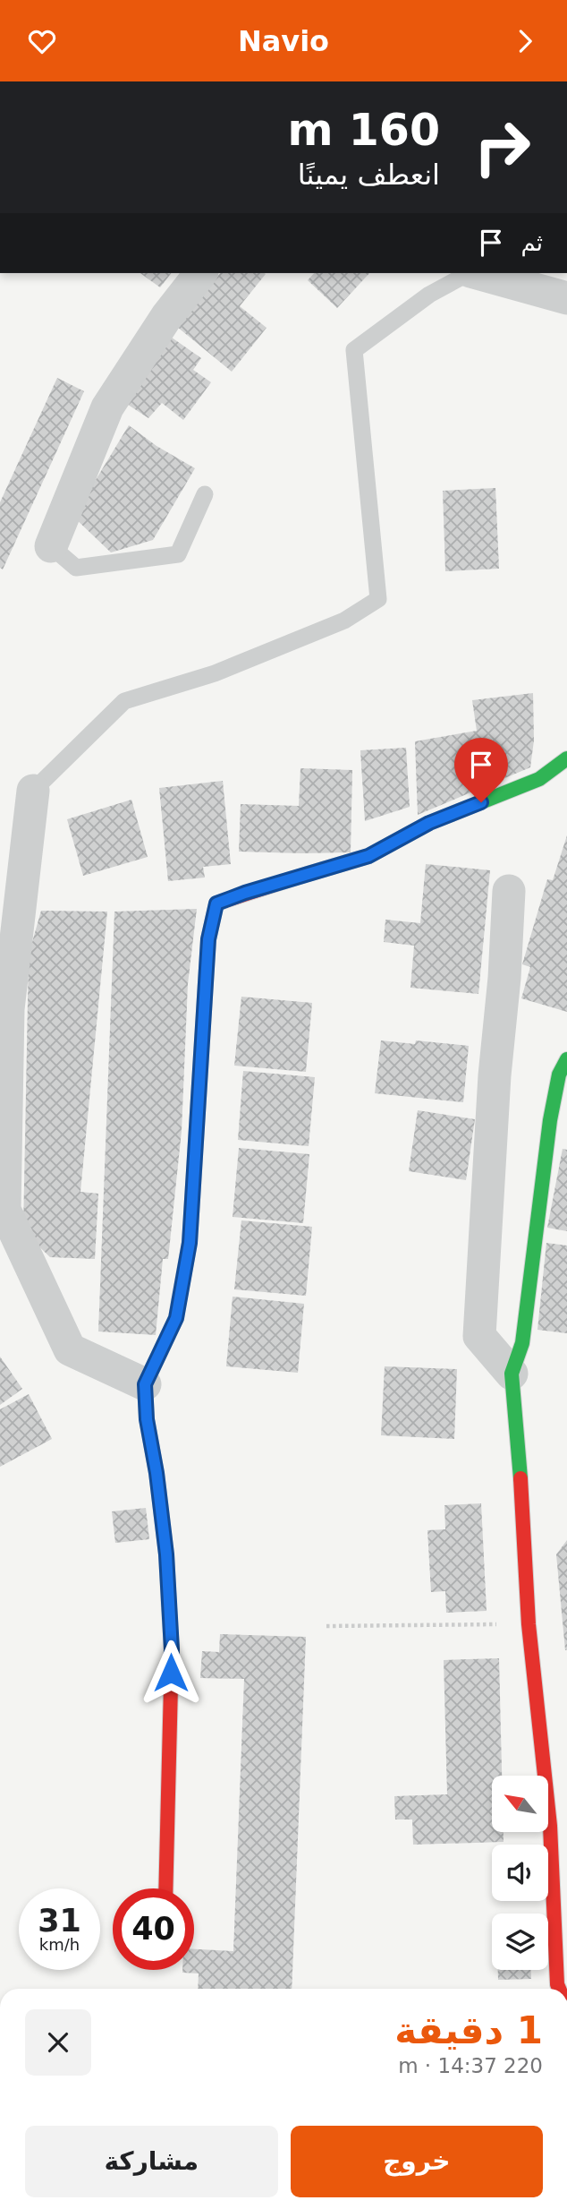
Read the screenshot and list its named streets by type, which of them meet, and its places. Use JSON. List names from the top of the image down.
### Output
{
  "north": "top left",
  "page": {
    "header": "Navio",
    "turn": ["160 m", "انعطف يمينًا"],
    "then": "ثم",
    "speed": "31 km/h",
    "limit": "40",
    "heading": ["1 دقيقة", "220 m · 14:37"],
    "buttons": ["خروج", "مشاركة"]
  }
}
